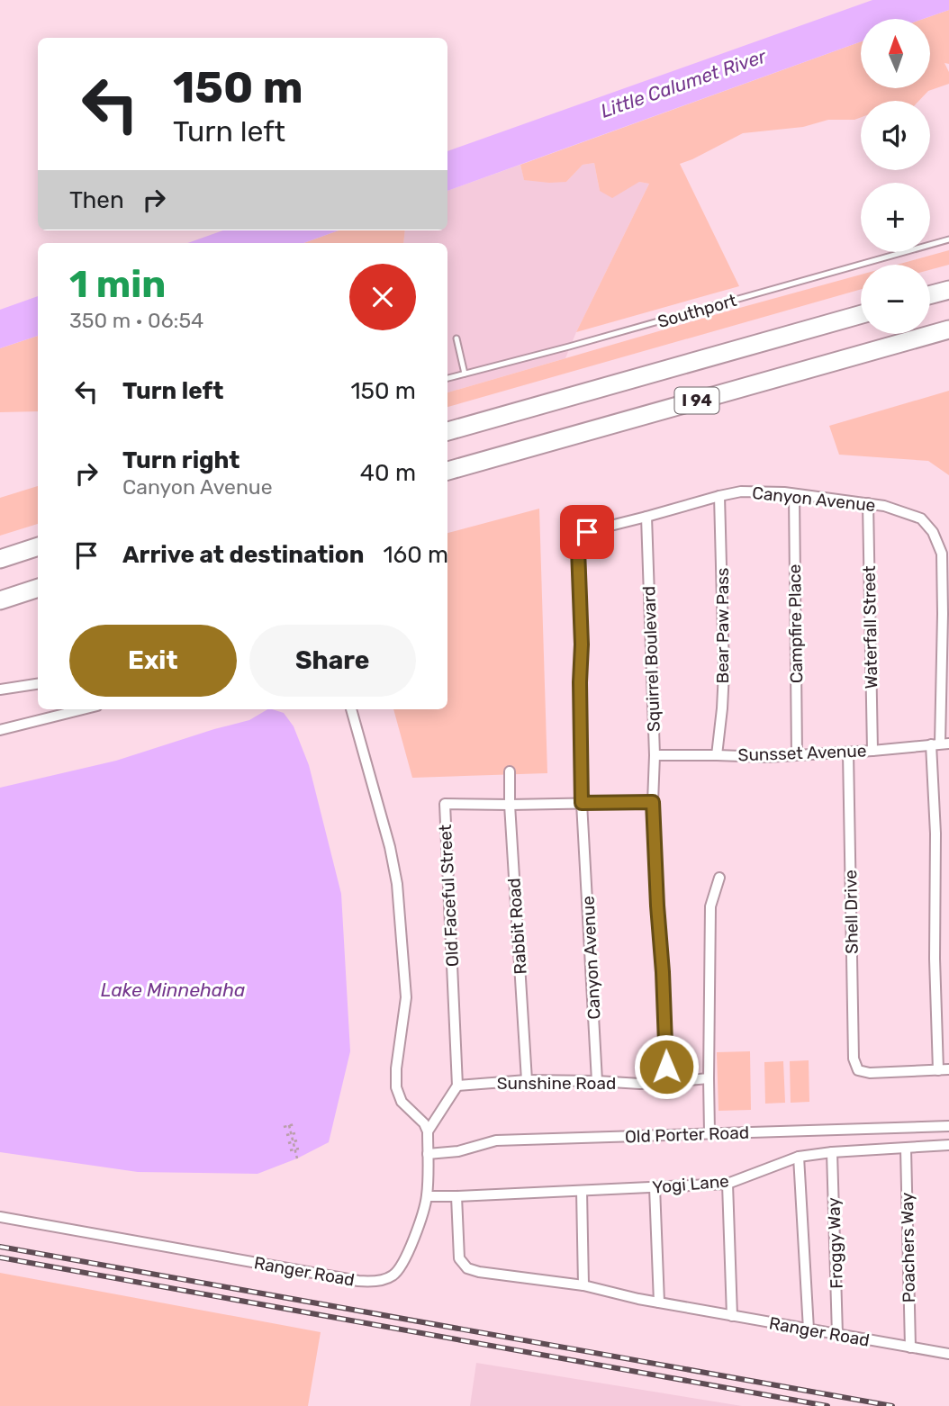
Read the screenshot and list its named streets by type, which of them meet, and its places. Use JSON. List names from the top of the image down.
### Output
{
  "streets": {
    "highway": ["I 94"],
    "street": [
      "Canyon Avenue",
      "Campfire Place",
      "Bear Paw Pass",
      "Waterfall Street",
      "Squirrel Boulevard",
      "Sunsset Avenue",
      "Old Faceful Street",
      "Shell Drive",
      "Rabbit Road",
      "Sunshine Road",
      "Old Porter Road",
      "Yogi Lane",
      "Froggy Way",
      "Poachers Way",
      "Ranger Road"
    ],
    "lane": ["Southport"]
  },
  "crossings": [
    ["Canyon Avenue", "Campfire Place"],
    ["Canyon Avenue", "Bear Paw Pass"],
    ["Canyon Avenue", "Waterfall Street"],
    ["Canyon Avenue", "Squirrel Boulevard"],
    ["Canyon Avenue", "Sunsset Avenue"],
    ["Canyon Avenue", "Old Faceful Street"],
    ["Canyon Avenue", "Shell Drive"],
    ["Canyon Avenue", "Sunshine Road"],
    ["Campfire Place", "Sunsset Avenue"],
    ["Bear Paw Pass", "Sunsset Avenue"],
    ["Waterfall Street", "Sunsset Avenue"],
    ["Squirrel Boulevard", "Sunsset Avenue"],
    ["Squirrel Boulevard", "Old Faceful Street"],
    ["Sunsset Avenue", "Shell Drive"],
    ["Old Faceful Street", "Rabbit Road"],
    ["Old Faceful Street", "Sunshine Road"],
    ["Rabbit Road", "Sunshine Road"],
    ["Old Porter Road", "Ranger Road"],
    ["Yogi Lane", "Froggy Way"],
    ["Yogi Lane", "Poachers Way"],
    ["Yogi Lane", "Ranger Road"],
    ["Froggy Way", "Ranger Road"],
    ["Poachers Way", "Ranger Road"]
  ],
  "water": ["Little Calumet River", "Lake Minnehaha"],
  "north": "top",
  "page": {
    "map_buttons": ["+", "−"],
    "turn": ["150 m", "Turn left"],
    "then": "Then",
    "heading": ["1 min", "350 m · 06:54"],
    "list": [
      {
        "name": "Turn left",
        "value": "150 m"
      },
      {
        "name": "Turn right",
        "note": "Canyon Avenue",
        "value": "40 m"
      },
      {
        "name": "Arrive at destination",
        "value": "160 m"
      }
    ],
    "buttons": ["Exit", "Share"]
  }
}
